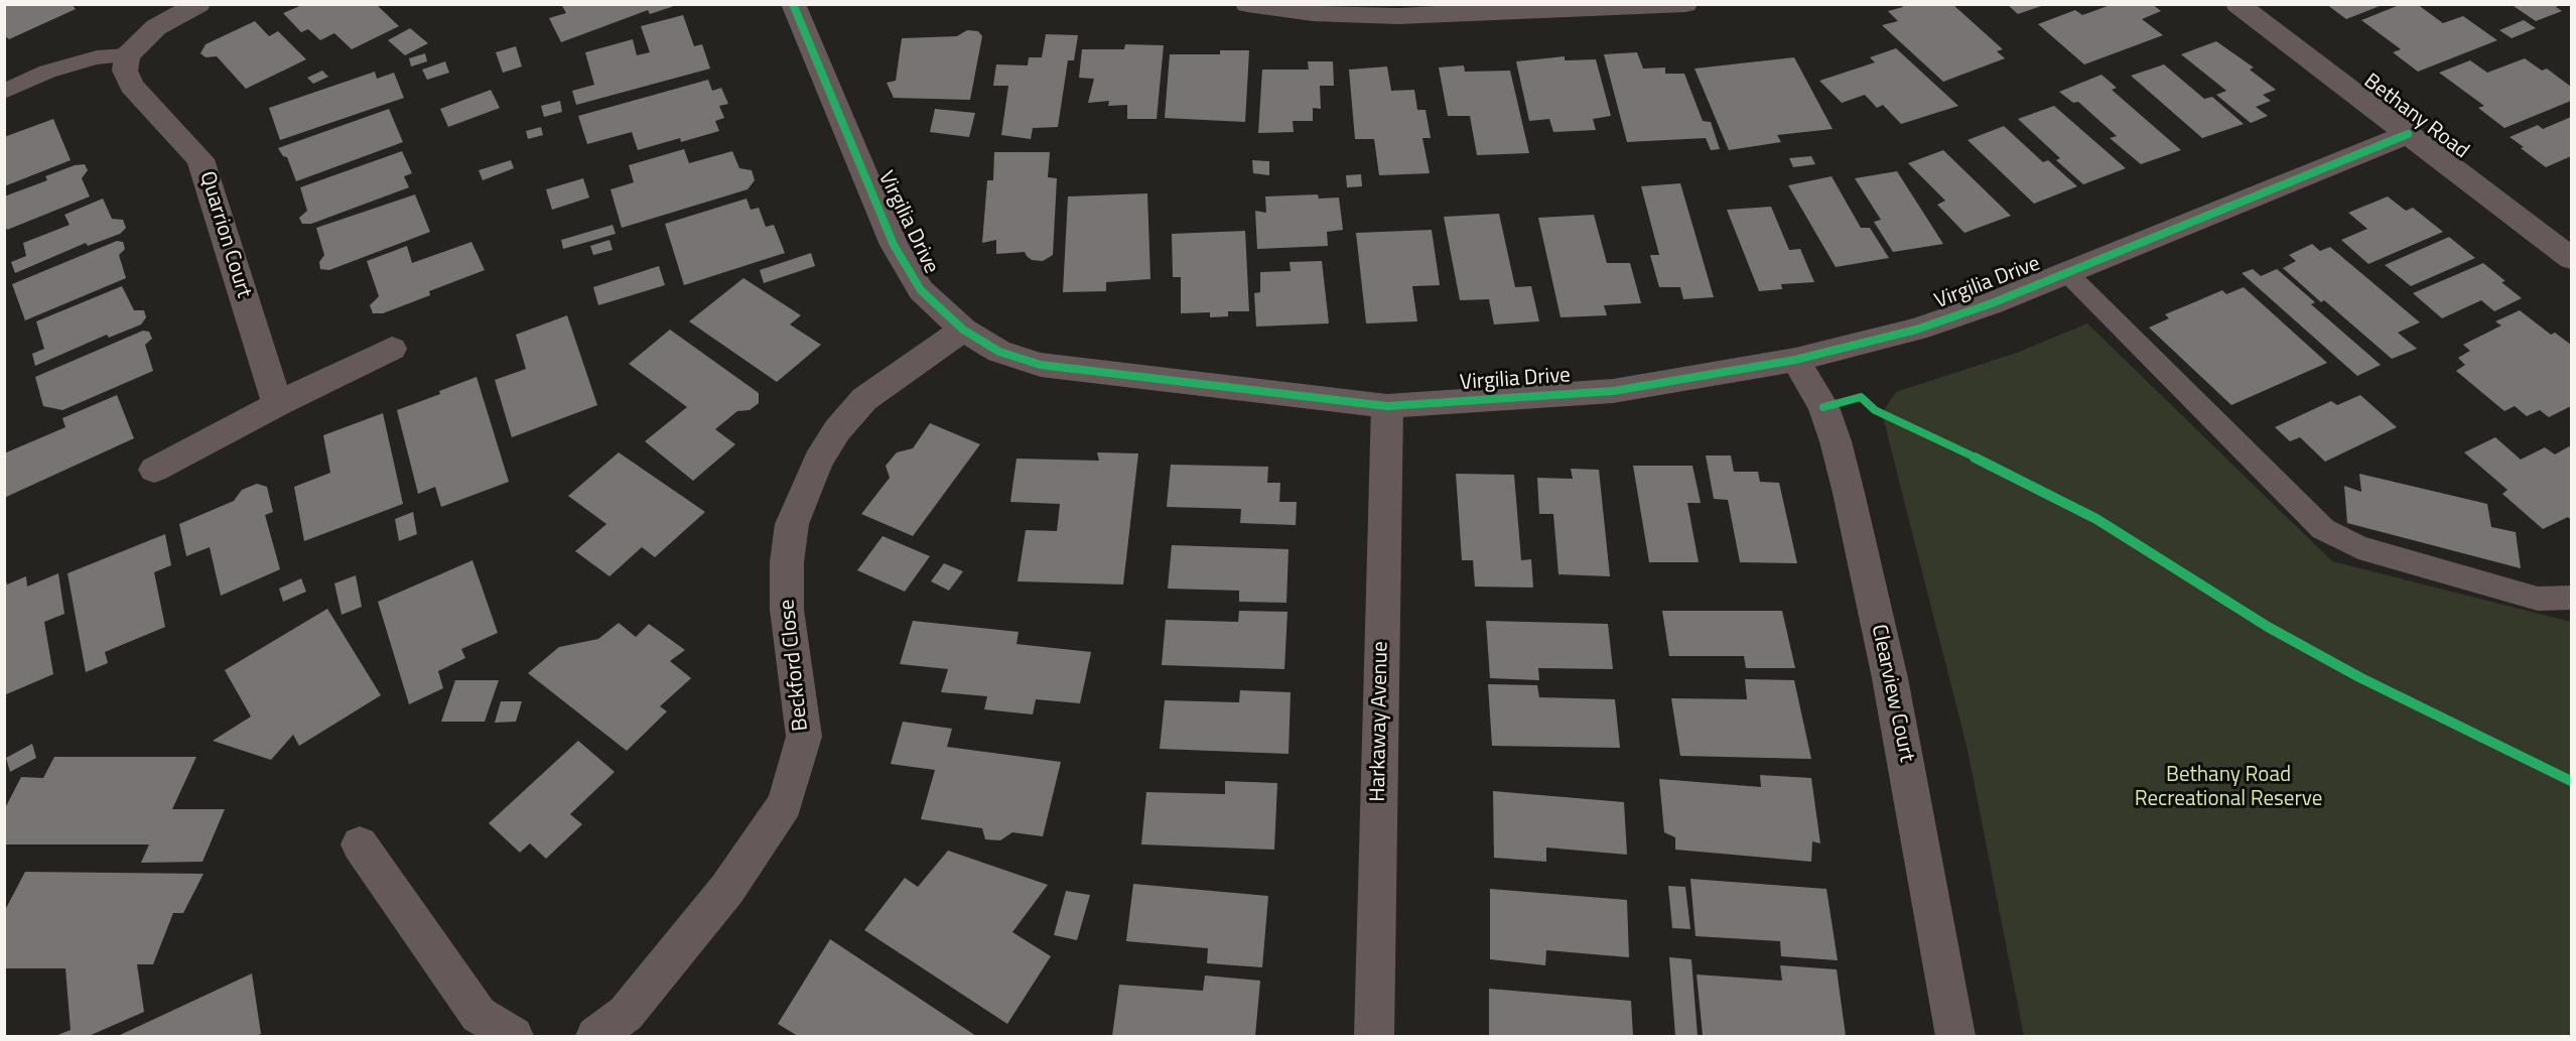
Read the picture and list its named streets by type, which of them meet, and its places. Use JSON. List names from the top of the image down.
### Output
{
  "streets": {
    "street": [
      "Bethany Road",
      "Virgilia Drive",
      "Quarrion Court",
      "Beckford Close",
      "Clearview Court",
      "Harkaway Avenue"
    ]
  },
  "crossings": [
    ["Bethany Road", "Virgilia Drive"],
    ["Virgilia Drive", "Beckford Close"],
    ["Virgilia Drive", "Clearview Court"],
    ["Virgilia Drive", "Harkaway Avenue"]
  ],
  "parks": ["Bethany Road Recreational Reserve"]
}
